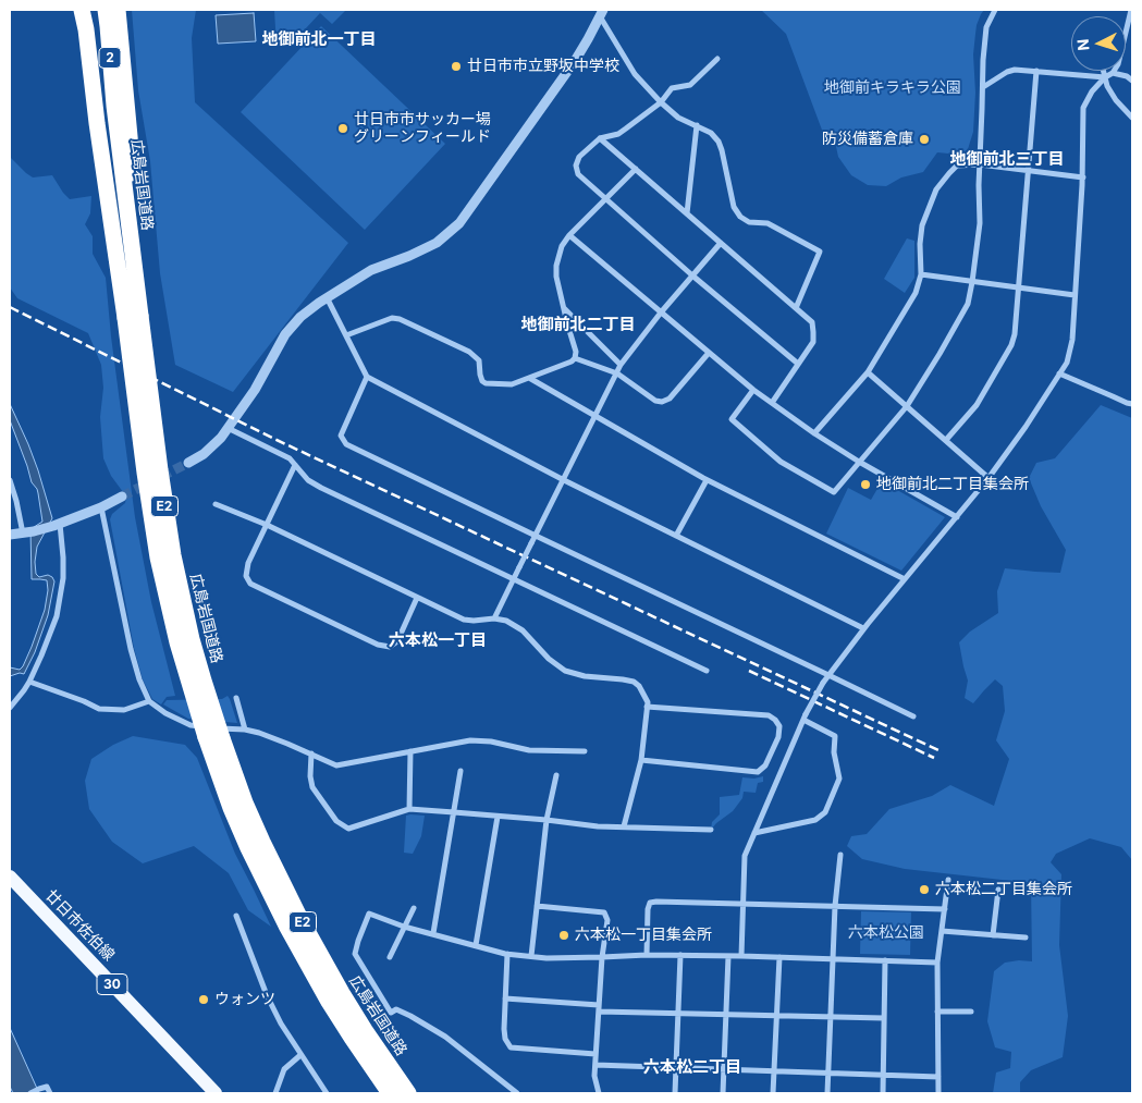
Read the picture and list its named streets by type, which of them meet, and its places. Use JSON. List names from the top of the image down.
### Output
{
  "streets": {
    "highway": ["2", "広島岩国道路", "E2"],
    "main road": ["廿日市佐伯線", "30"]
  },
  "crossings": [
    ["2", "広島岩国道路"]
  ],
  "districts": [
    "地御前北一丁目",
    "地御前北三丁目",
    "地御前北二丁目",
    "六本松一丁目",
    "六本松二丁目"
  ],
  "parks": ["地御前キラキラ公園", "六本松公園"],
  "places": [
    "廿日市市立野坂中学校",
    "廿日市市サッカー場 グリーンフィールド",
    "防災備蓄倉庫",
    "地御前北二丁目集会所",
    "六本松二丁目集会所",
    "六本松一丁目集会所",
    "ウォンツ"
  ],
  "north": "left"
}
